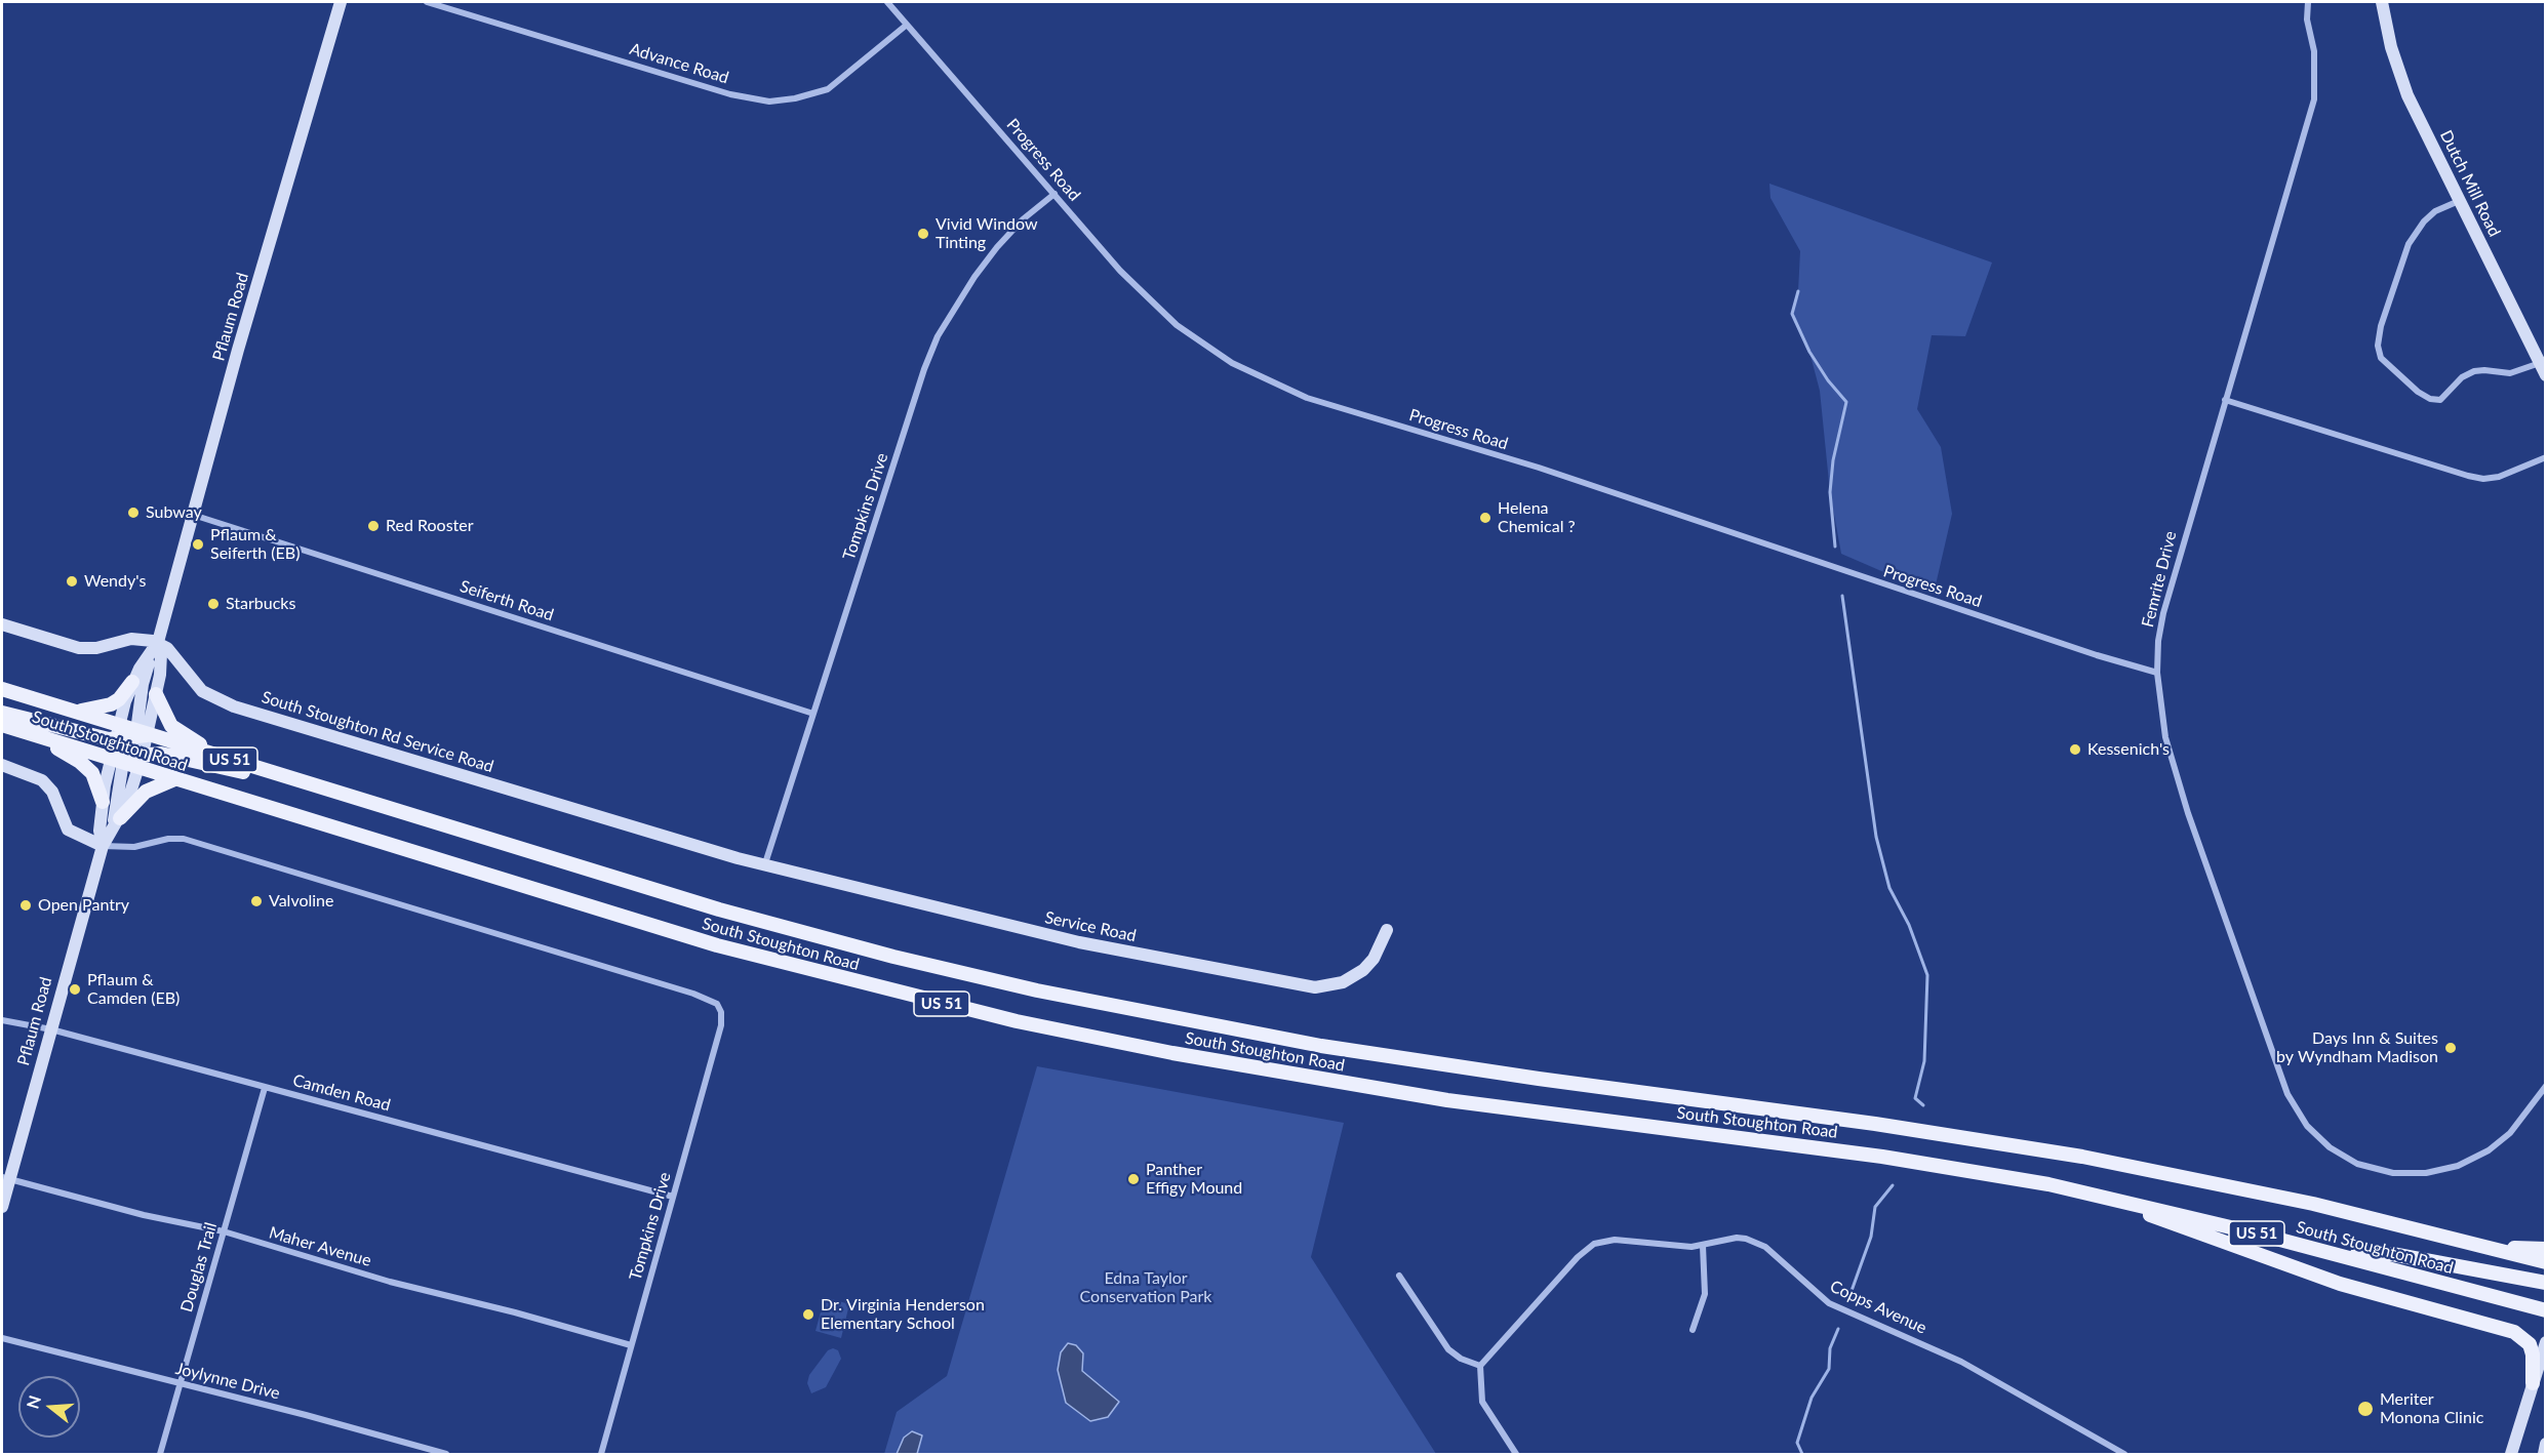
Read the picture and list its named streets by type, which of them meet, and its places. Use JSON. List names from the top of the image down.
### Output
{
  "streets": {
    "main road": ["South Stoughton Road", "US 51"],
    "street": [
      "Advance Road",
      "Progress Road",
      "Dutch Mill Road",
      "Pflaum Road",
      "Tompkins Drive",
      "Femrite Drive",
      "Seiferth Road",
      "South Stoughton Rd Service Road",
      "Service Road",
      "Camden Road",
      "Maher Avenue",
      "Douglas Trail",
      "Copps Avenue",
      "Joylynne Drive"
    ]
  },
  "crossings": [
    ["Advance Road", "Progress Road"],
    ["Progress Road", "Tompkins Drive"],
    ["Progress Road", "Femrite Drive"],
    ["Pflaum Road", "Tompkins Drive"],
    ["Pflaum Road", "Seiferth Road"],
    ["Pflaum Road", "South Stoughton Rd Service Road"],
    ["Pflaum Road", "South Stoughton Road"],
    ["Pflaum Road", "Camden Road"],
    ["Pflaum Road", "Maher Avenue"],
    ["Tompkins Drive", "Seiferth Road"],
    ["Tompkins Drive", "South Stoughton Rd Service Road"],
    ["Tompkins Drive", "Service Road"],
    ["Tompkins Drive", "Camden Road"],
    ["Tompkins Drive", "Maher Avenue"],
    ["South Stoughton Rd Service Road", "Service Road"],
    ["Camden Road", "Douglas Trail"],
    ["Maher Avenue", "Douglas Trail"],
    ["Douglas Trail", "Joylynne Drive"]
  ],
  "parks": ["Edna Taylor Conservation Park"],
  "places": [
    "Vivid Window Tinting",
    "Subway",
    "Helena Chemical ?",
    "Red Rooster",
    "Pflaum & Seiferth (EB)",
    "Wendy's",
    "Starbucks",
    "Kessenich's",
    "Valvoline",
    "Open Pantry",
    "Pflaum & Camden (EB)",
    "Days Inn & Suites by Wyndham Madison",
    "Panther Effigy Mound",
    "Dr. Virginia Henderson Elementary School",
    "Meriter Monona Clinic"
  ],
  "north": "left"
}
